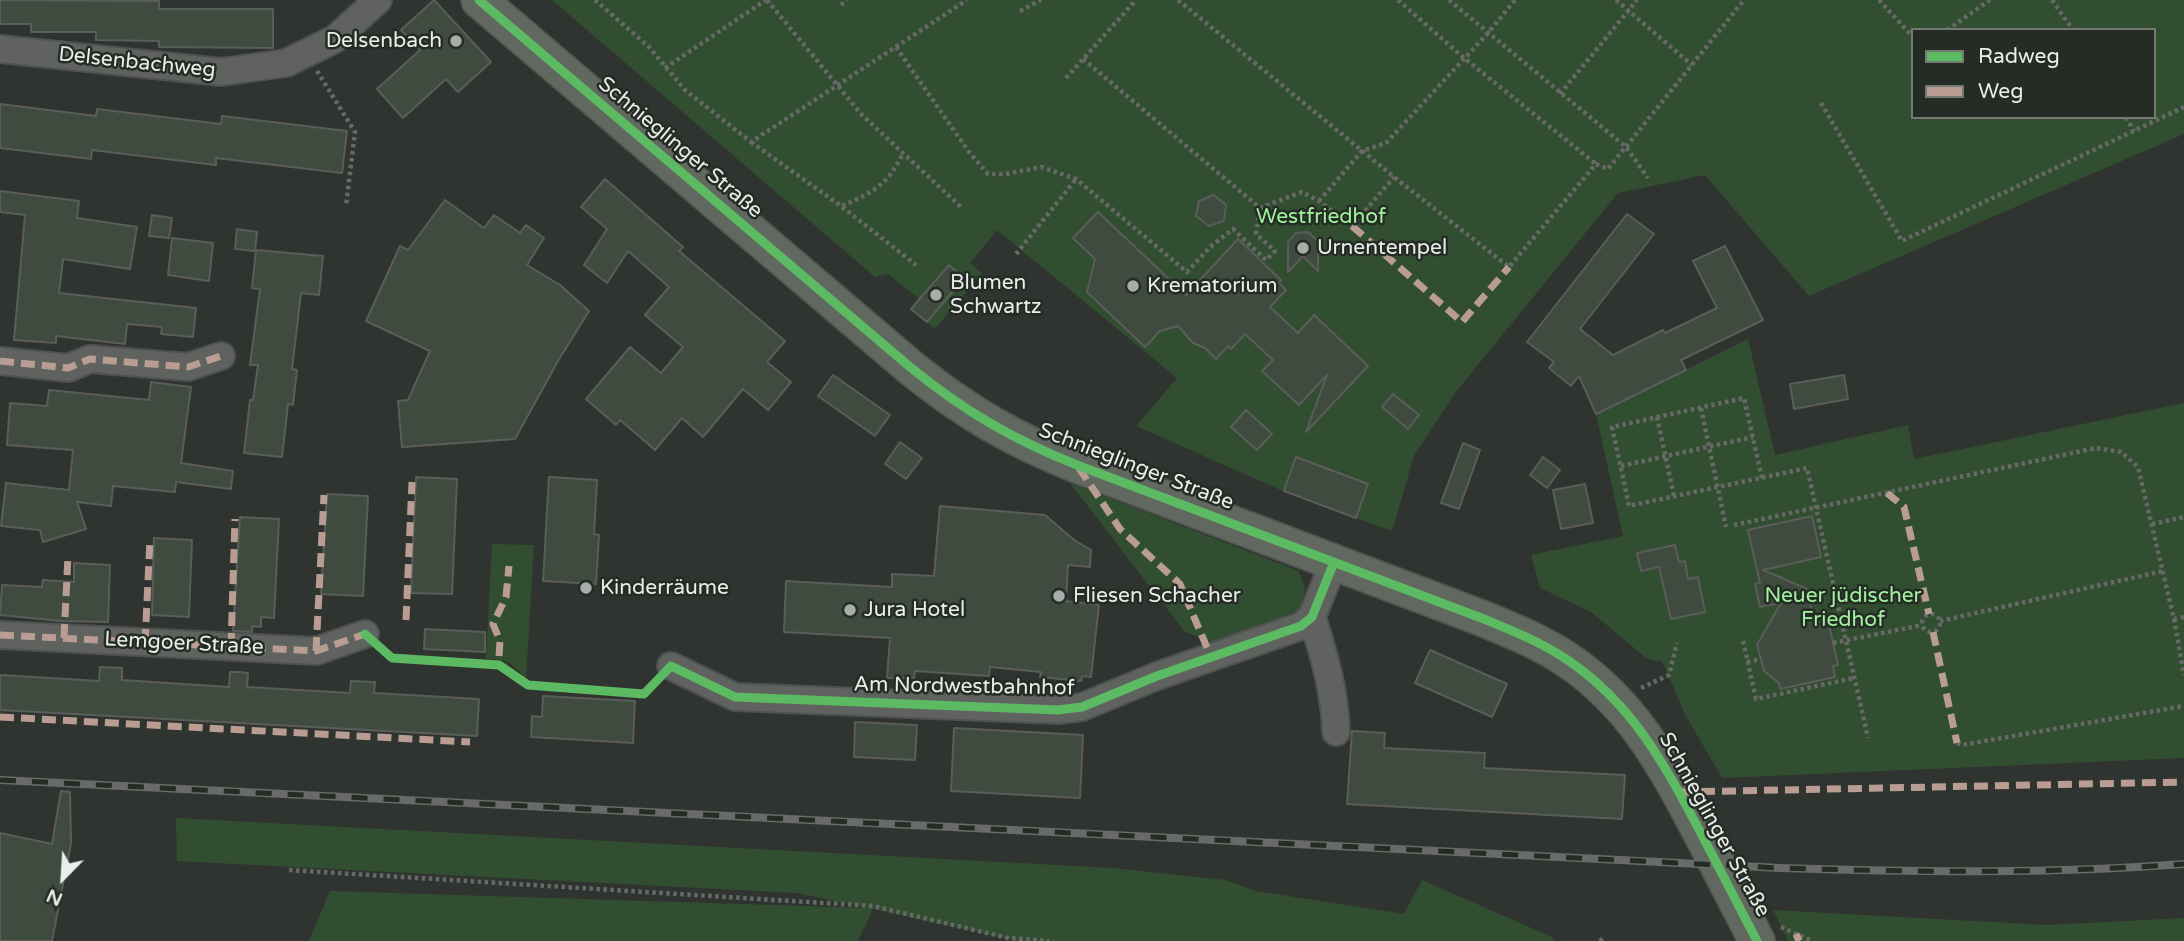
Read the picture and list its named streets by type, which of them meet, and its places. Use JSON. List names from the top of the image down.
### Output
{
  "streets": {
    "main road": ["Schnieglinger Straße"],
    "street": ["Delsenbachweg", "Lemgoer Straße", "Am Nordwestbahnhof"]
  },
  "parks": ["Westfriedhof", "Neuer jüdischer Friedhof"],
  "places": [
    "Delsenbach",
    "Urnentempel",
    "Krematorium",
    "Blumen Schwartz",
    "Kinderräume",
    "Fliesen Schacher",
    "Jura Hotel"
  ],
  "legend": ["Radweg", "Weg"],
  "north": "bottom left"
}
